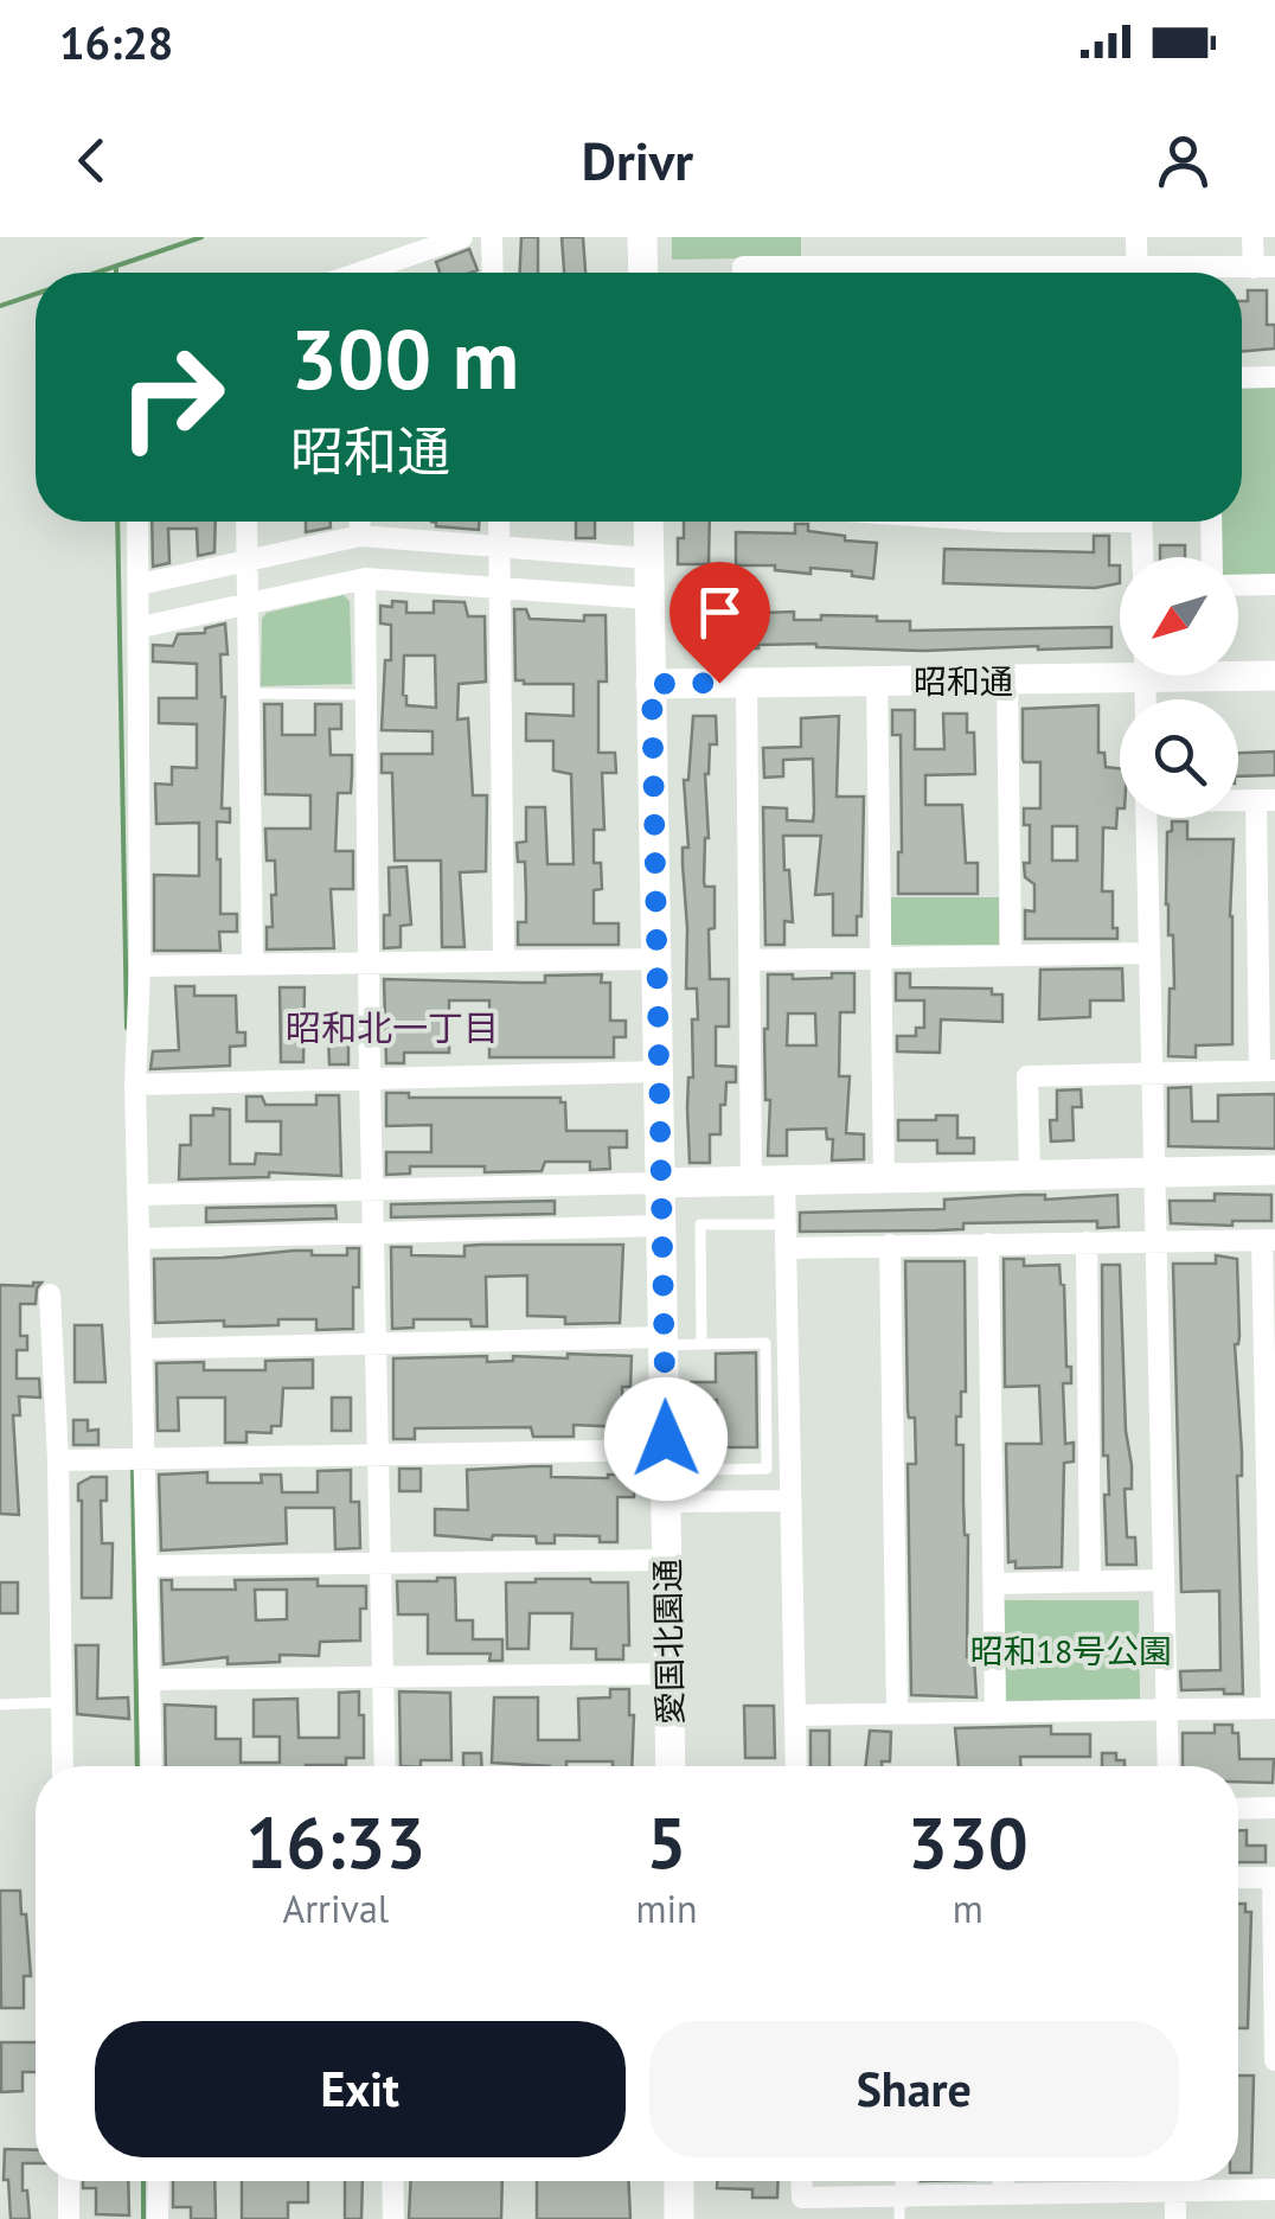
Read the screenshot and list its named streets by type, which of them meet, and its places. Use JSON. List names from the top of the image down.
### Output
{
  "streets": {
    "street": ["昭和通", "愛国北園通"]
  },
  "crossings": [
    ["昭和通", "愛国北園通"]
  ],
  "districts": ["昭和北一丁目"],
  "parks": ["昭和18号公園"],
  "north": "bottom left",
  "page": {
    "status": "16:28",
    "header": "Drivr",
    "turn": ["300 m", "昭和通"],
    "eta": [
      "16:33",
      "Arrival",
      "5",
      "min",
      "330",
      "m"
    ],
    "buttons": ["Exit", "Share"]
  }
}
